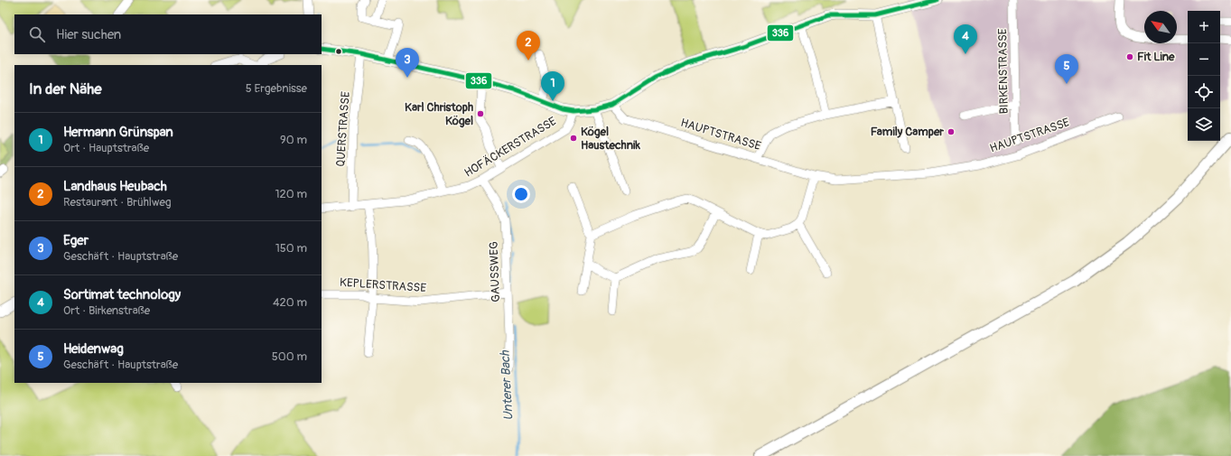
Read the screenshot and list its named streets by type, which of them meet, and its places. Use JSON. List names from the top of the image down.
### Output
{
  "streets": {
    "street": [
      "BIRKENSTRASSE",
      "QUERSTRASSE",
      "HAUPTSTRASSE",
      "HOFÄCKERSTRASSE",
      "GAUSSWEG",
      "KEPLERSTRASSE"
    ]
  },
  "crossings": [
    ["QUERSTRASSE", "HOFÄCKERSTRASSE"],
    ["HOFÄCKERSTRASSE", "GAUSSWEG"],
    ["GAUSSWEG", "KEPLERSTRASSE"]
  ],
  "water": ["Unterer Bach"],
  "places": [
    "Fit Line",
    "Karl Christoph Kögel",
    "Family Camper",
    "Kögel Haustechnik"
  ],
  "lines": ["transit line 336"],
  "north": "top left",
  "page": {
    "map_buttons": ["+", "−"],
    "search": "Hier suchen",
    "pins": [
      "4",
      "2",
      "3",
      "5",
      "1"
    ],
    "heading": ["In der Nähe", "5 Ergebnisse"],
    "list": [
      {
        "mark": "1",
        "name": "Hermann Grünspan",
        "note": "Ort · Hauptstraße",
        "value": "90 m"
      },
      {
        "mark": "2",
        "name": "Landhaus Heubach",
        "note": "Restaurant · Brühlweg",
        "value": "120 m"
      },
      {
        "mark": "3",
        "name": "Eger",
        "note": "Geschäft · Hauptstraße",
        "value": "150 m"
      },
      {
        "mark": "4",
        "name": "Sortimat technology",
        "note": "Ort · Birkenstraße",
        "value": "420 m"
      },
      {
        "mark": "5",
        "name": "Heidenwag",
        "note": "Geschäft · Hauptstraße",
        "value": "500 m"
      }
    ]
  }
}
